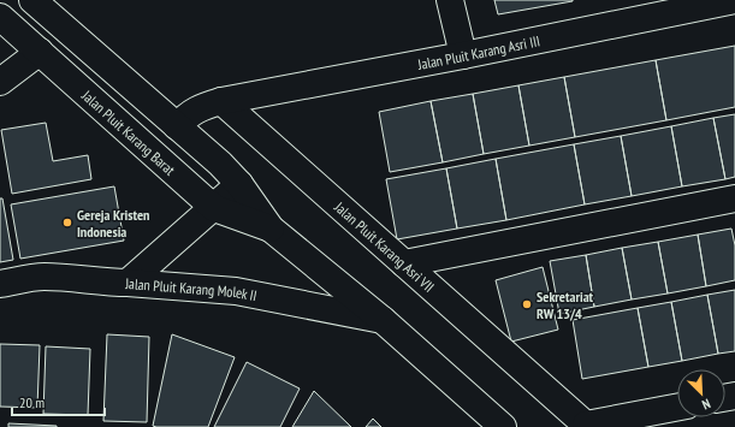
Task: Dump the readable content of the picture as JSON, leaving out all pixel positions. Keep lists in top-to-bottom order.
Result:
{
  "streets": {
    "street": [
      "Jalan Pluit Karang Asri III",
      "Jalan Pluit Karang Barat",
      "Jalan Pluit Karang Asri VII",
      "Jalan Pluit Karang Molek II"
    ]
  },
  "crossings": [
    ["Jalan Pluit Karang Asri III", "Jalan Pluit Karang Asri VII"],
    ["Jalan Pluit Karang Barat", "Jalan Pluit Karang Molek II"]
  ],
  "places": ["Gereja Kristen Indonesia", "Sekretariat RW 13/4"],
  "scale_bar": "20 m",
  "north": "bottom right"
}
